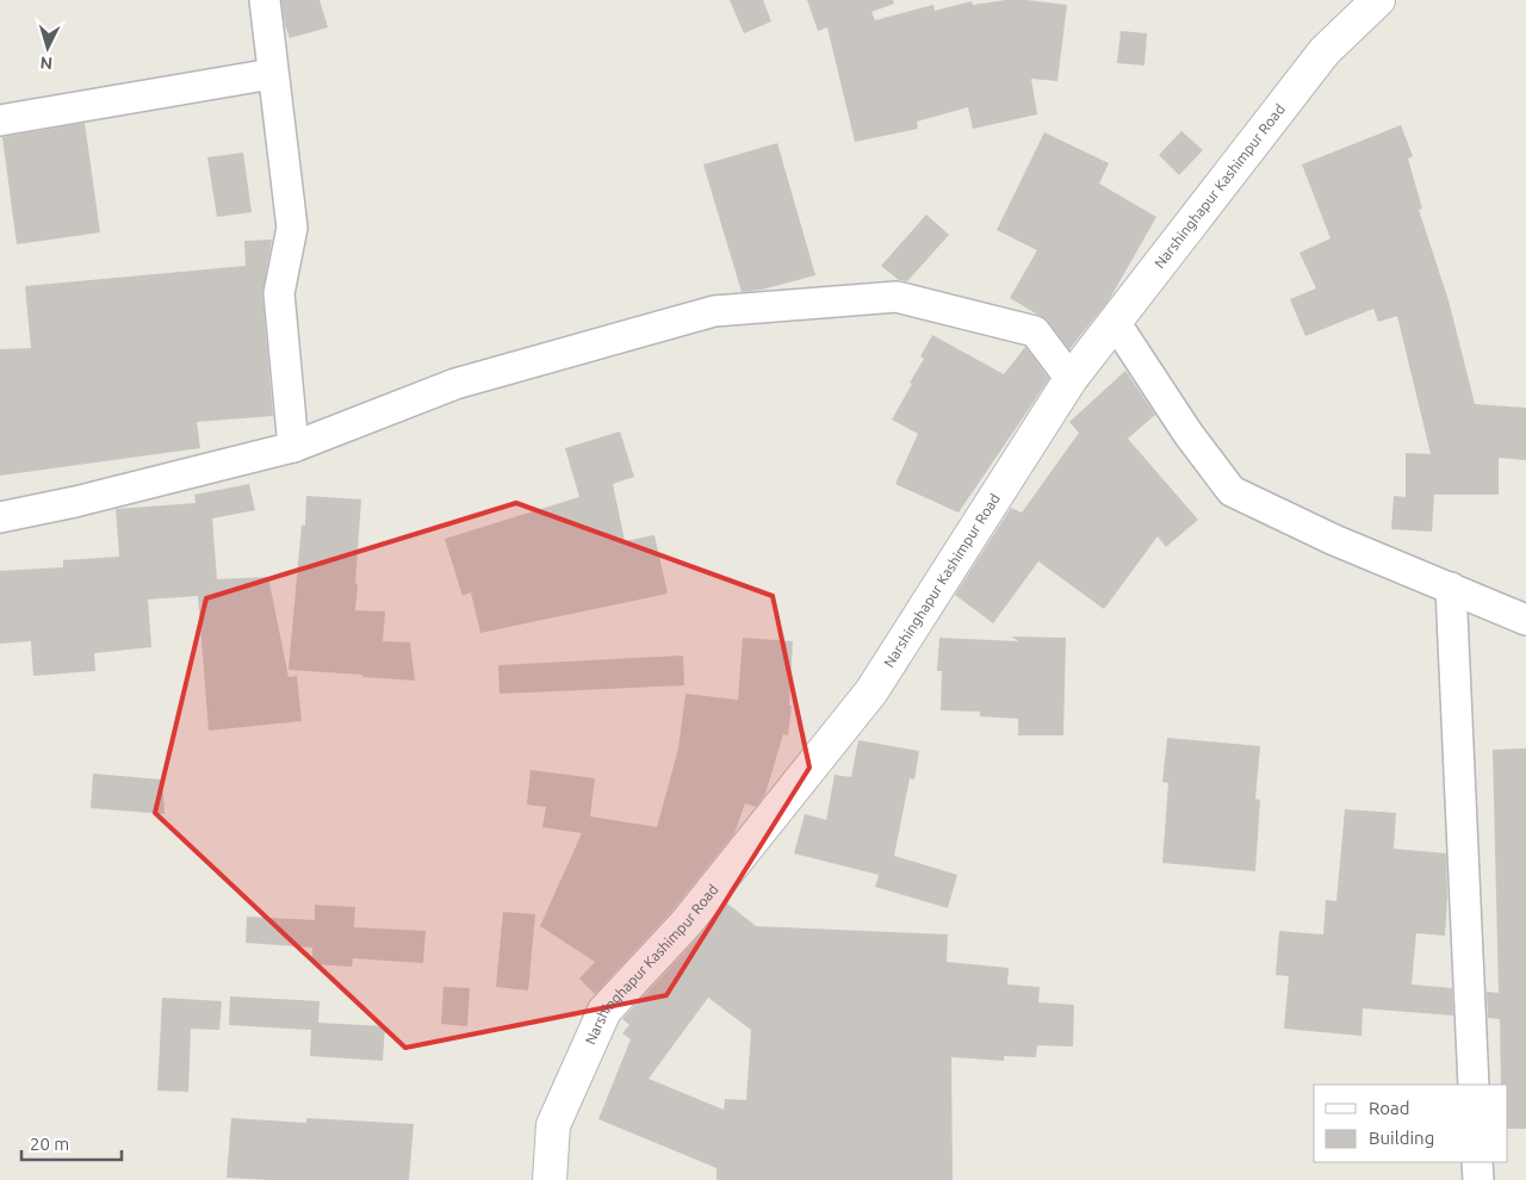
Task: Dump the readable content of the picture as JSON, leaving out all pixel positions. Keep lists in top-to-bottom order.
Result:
{
  "streets": {
    "street": ["Narshinghapur Kashimpur Road"]
  },
  "legend": ["Road", "Building"],
  "scale_bar": "20 m",
  "north": "bottom"
}
